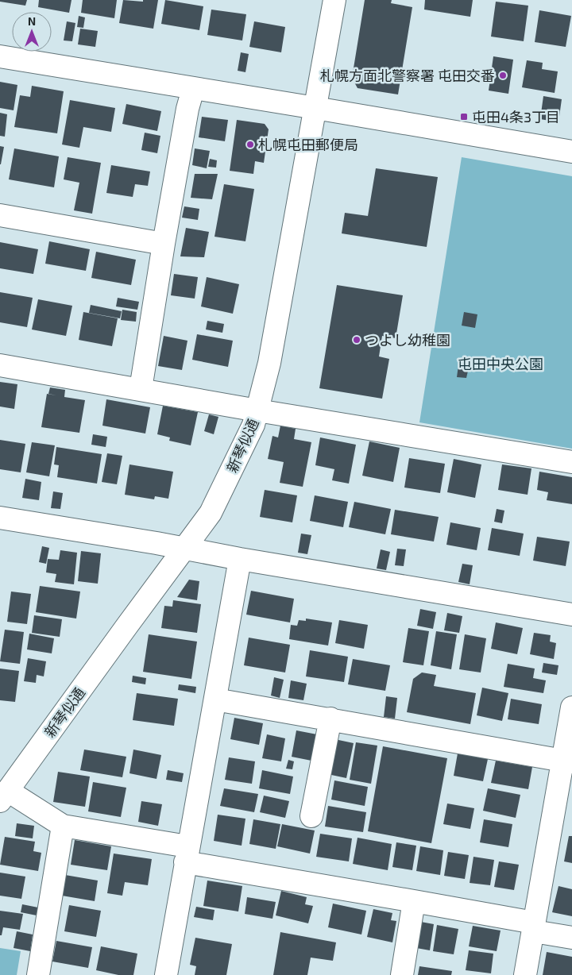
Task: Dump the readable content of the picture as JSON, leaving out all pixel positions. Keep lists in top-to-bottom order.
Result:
{
  "streets": {
    "street": ["新琴似通"]
  },
  "parks": ["屯田中央公園"],
  "places": {
    "other": ["札幌方面北警察署 屯田交番", "札幌屯田郵便局", "つよし幼稚園"],
    "transit": ["屯田4条3丁目"]
  },
  "north": "top"
}
